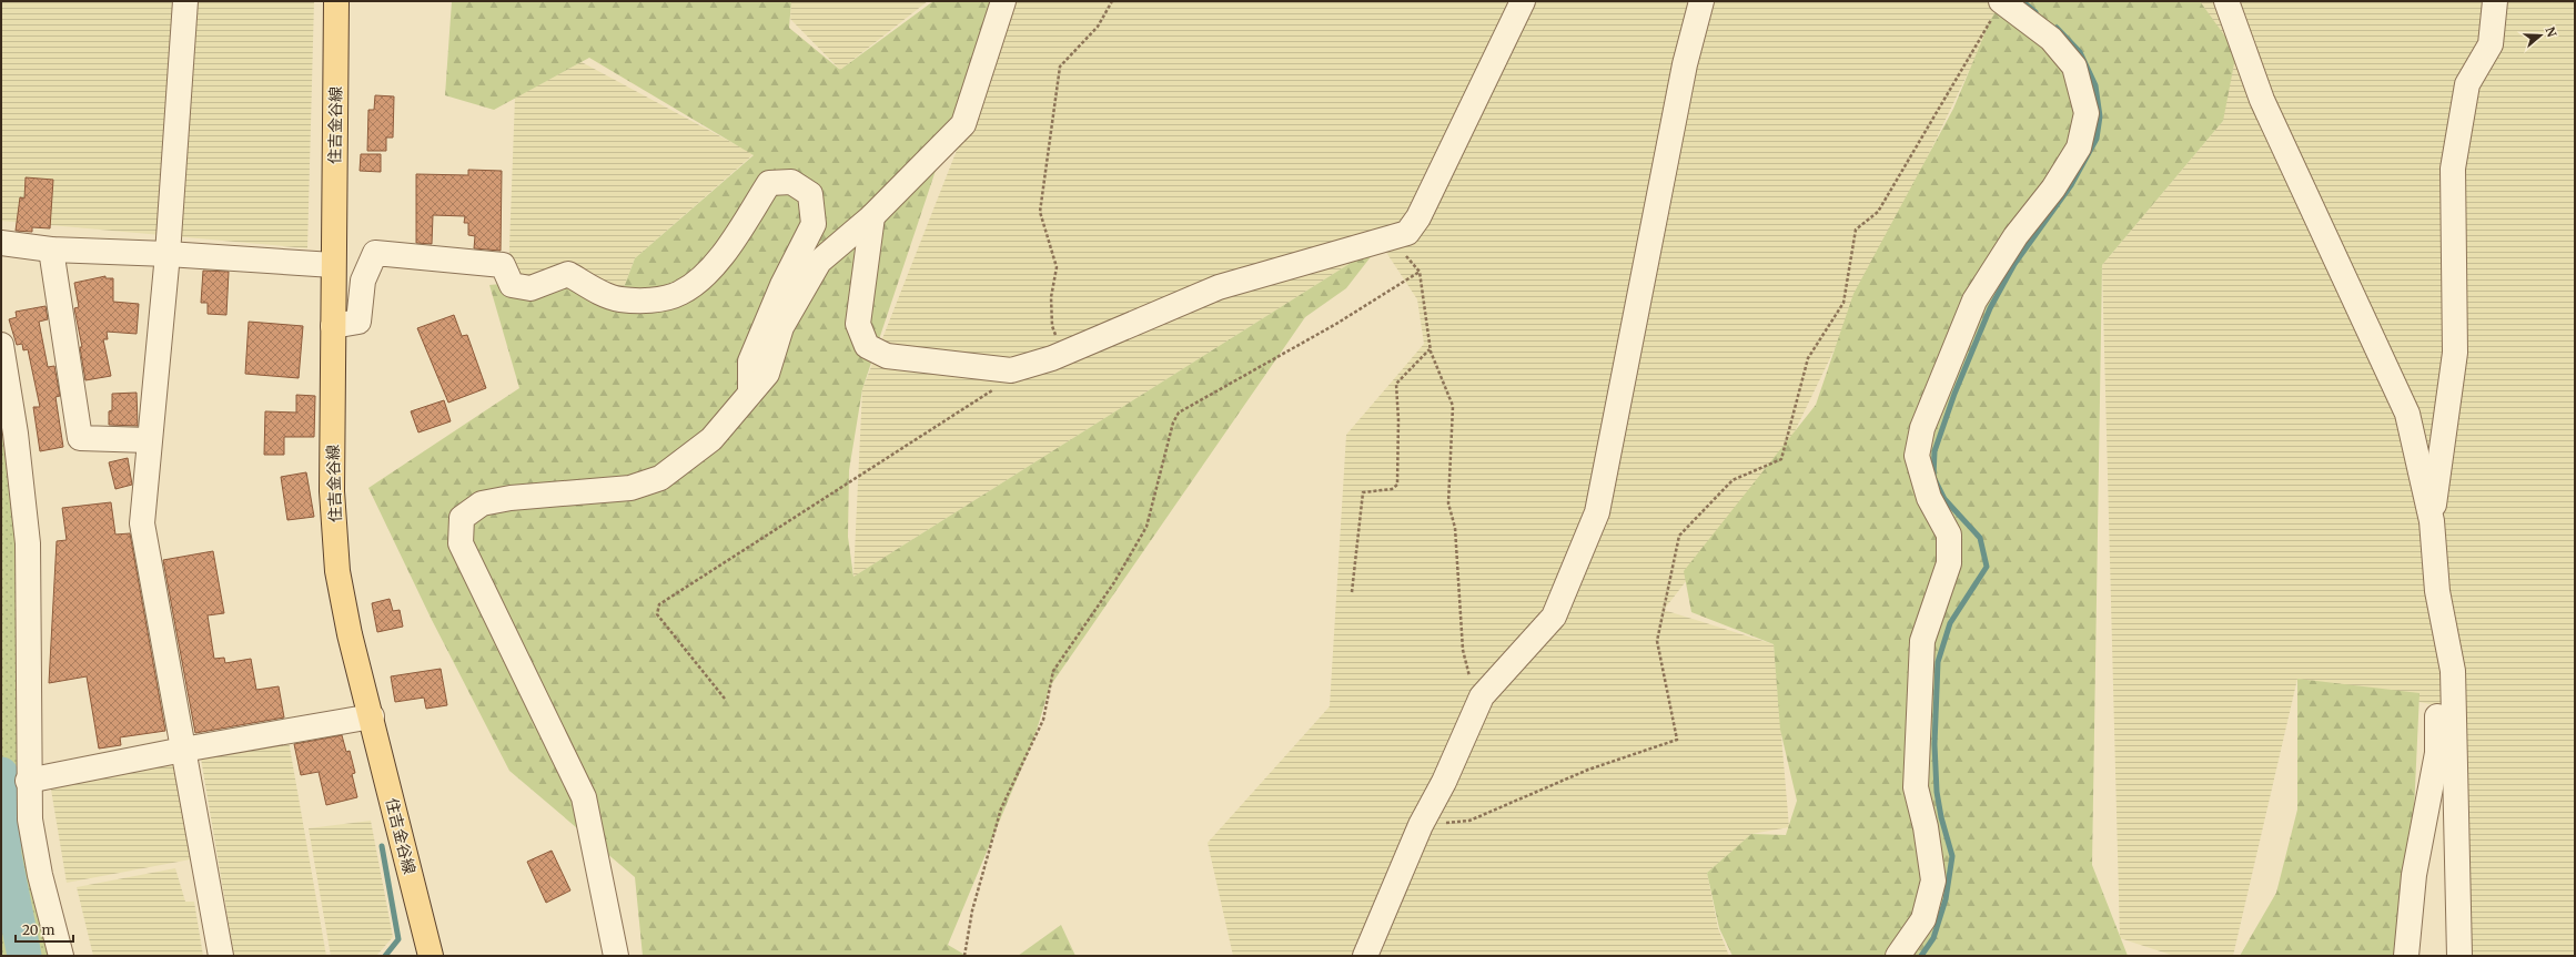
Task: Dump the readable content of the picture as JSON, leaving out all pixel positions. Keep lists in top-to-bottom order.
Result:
{
  "streets": {
    "main road": ["住吉金谷線"]
  },
  "scale_bar": "20 m",
  "north": "right"
}
